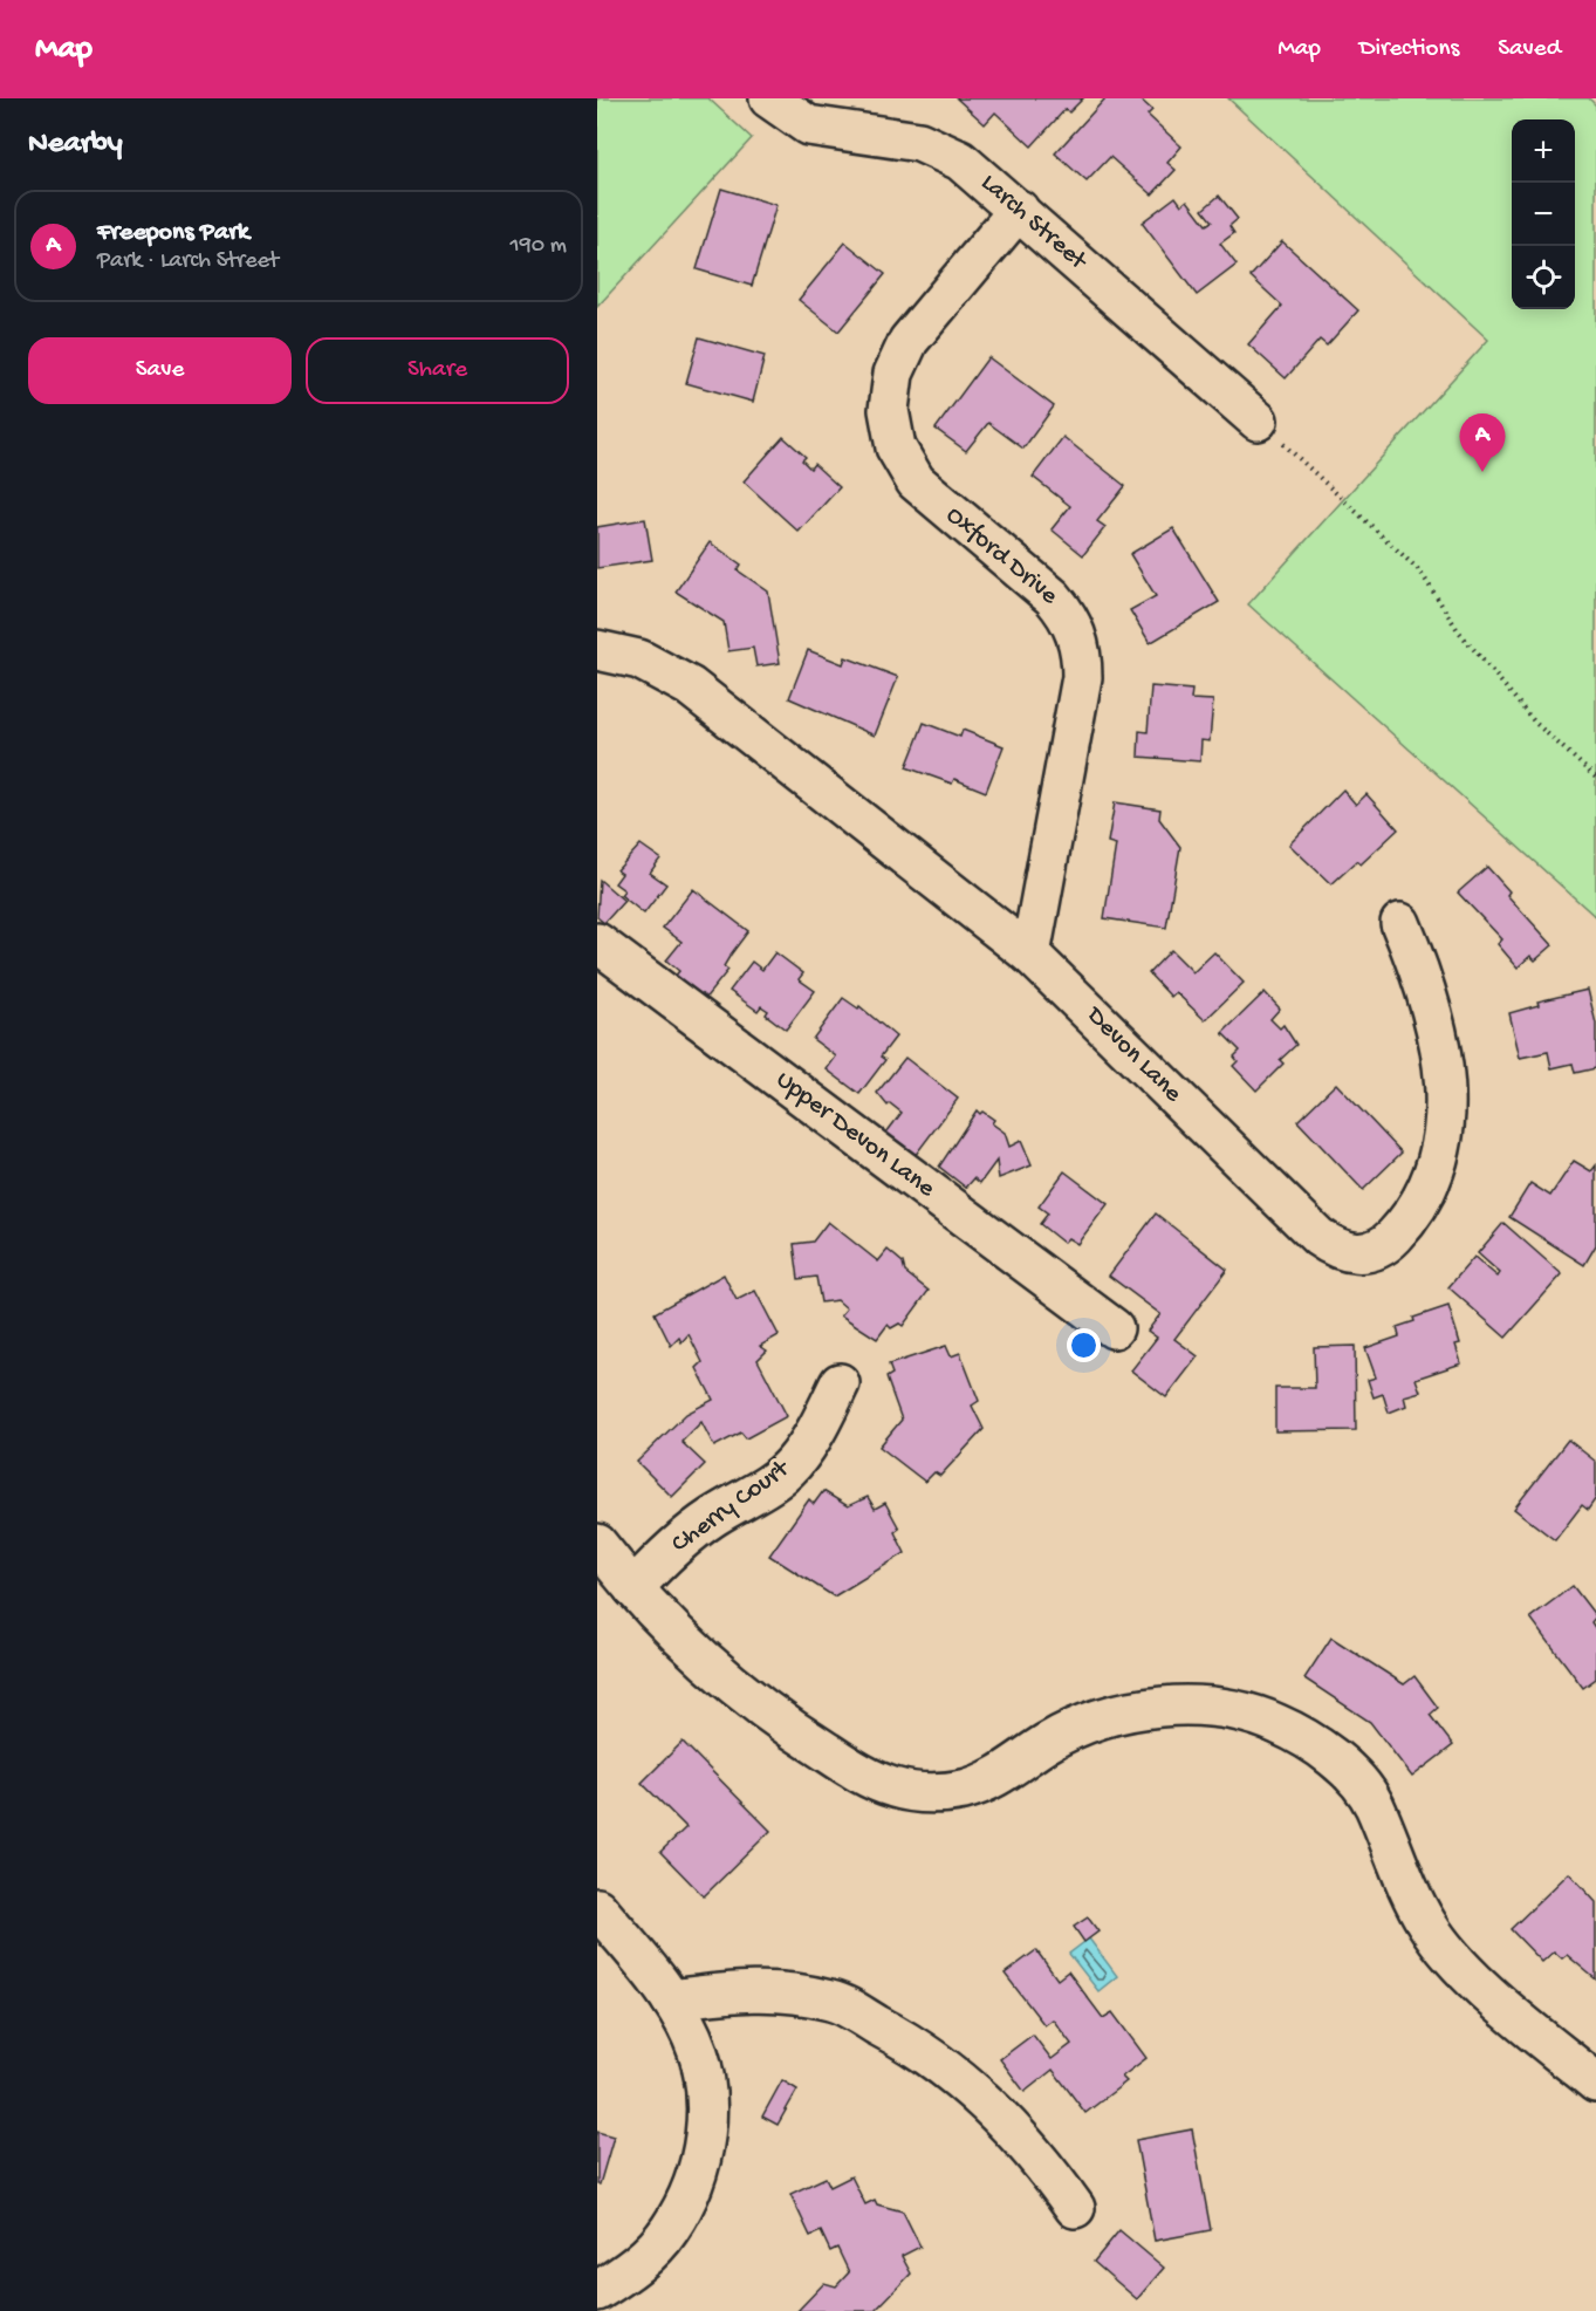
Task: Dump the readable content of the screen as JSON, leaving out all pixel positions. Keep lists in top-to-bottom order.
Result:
{
  "streets": {
    "street": [
      "Larch Street",
      "Oxford Drive",
      "Devon Lane",
      "Upper Devon Lane",
      "Cherry Court"
    ]
  },
  "crossings": [
    ["Larch Street", "Oxford Drive"],
    ["Oxford Drive", "Devon Lane"]
  ],
  "page": {
    "header": "Map",
    "nav": ["Map", "Directions", "Saved"],
    "heading": "Nearby",
    "map_buttons": ["+", "−"],
    "list": [
      {
        "mark": "A",
        "name": "Freepons Park",
        "note": "Park · Larch Street",
        "value": "190 m"
      }
    ],
    "buttons": ["Save", "Share"],
    "pins": "A"
  }
}
